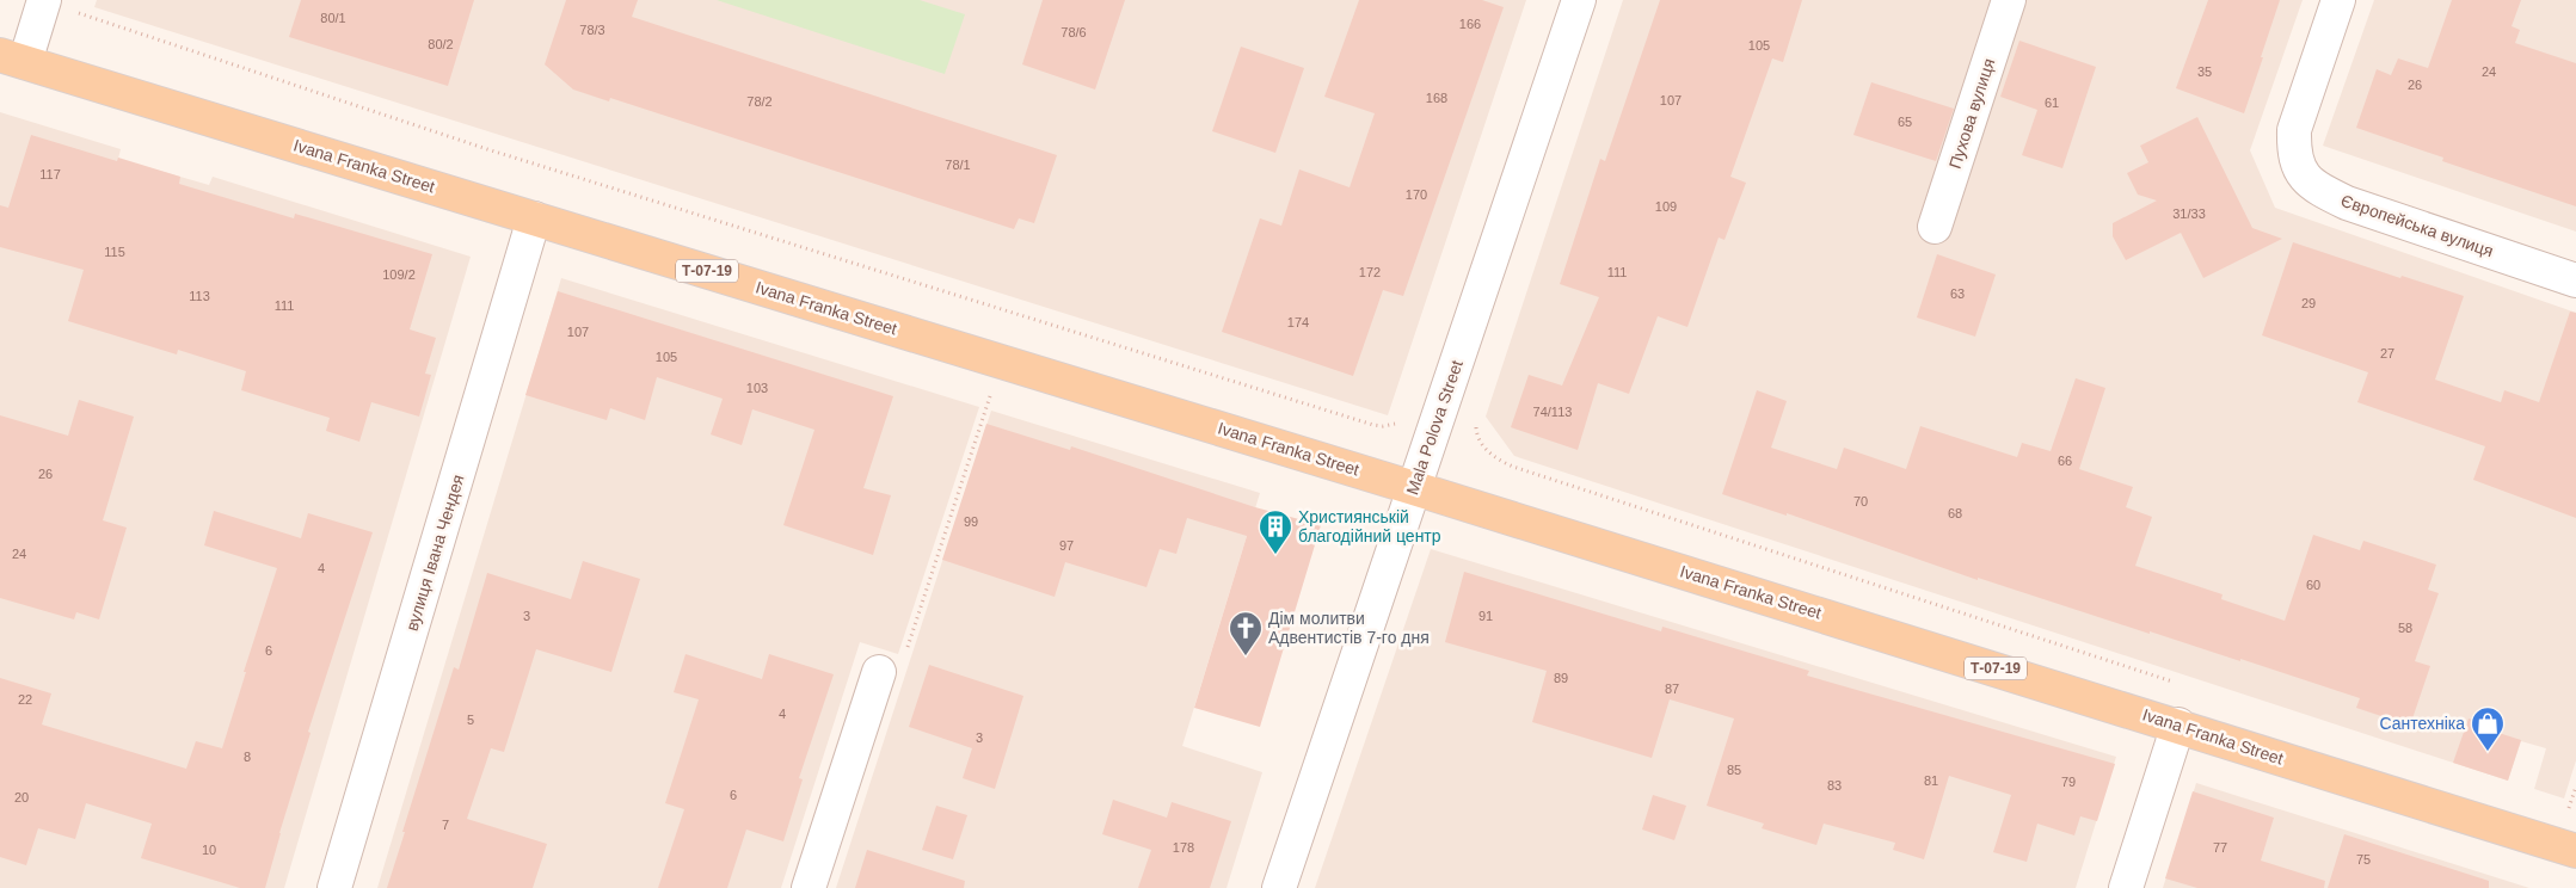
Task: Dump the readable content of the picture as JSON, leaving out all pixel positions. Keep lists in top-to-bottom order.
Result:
{
  "streets": {
    "main road": ["Ivana Franka Street", "Т-07-19"],
    "street": [
      "Пухова вулиця",
      "Європейська вулиця",
      "Mala Polova Street",
      "вулиця Івана Чендея"
    ]
  },
  "crossings": [
    ["Ivana Franka Street", "Mala Polova Street"],
    ["Ivana Franka Street", "вулиця Івана Чендея"]
  ],
  "places": {
    "building": ["Християнській благодійний центр"],
    "church": ["Дім молитви Адвентистів 7-го дня"],
    "shop": ["Сантехніка"]
  },
  "house_numbers": [
    "80/1",
    "166",
    "78/3",
    "78/6",
    "80/2",
    "105",
    "35",
    "24",
    "26",
    "168",
    "107",
    "78/2",
    "61",
    "65",
    "78/1",
    "117",
    "170",
    "109",
    "31/33",
    "115",
    "172",
    "111",
    "109/2",
    "63",
    "113",
    "29",
    "111",
    "174",
    "107",
    "27",
    "105",
    "103",
    "74/113",
    "66",
    "26",
    "70",
    "68",
    "99",
    "97",
    "24",
    "4",
    "60",
    "3",
    "91",
    "58",
    "6",
    "89",
    "87",
    "22",
    "4",
    "5",
    "3",
    "8",
    "85",
    "81",
    "79",
    "83",
    "6",
    "20",
    "7",
    "178",
    "77",
    "10",
    "75"
  ]
}
